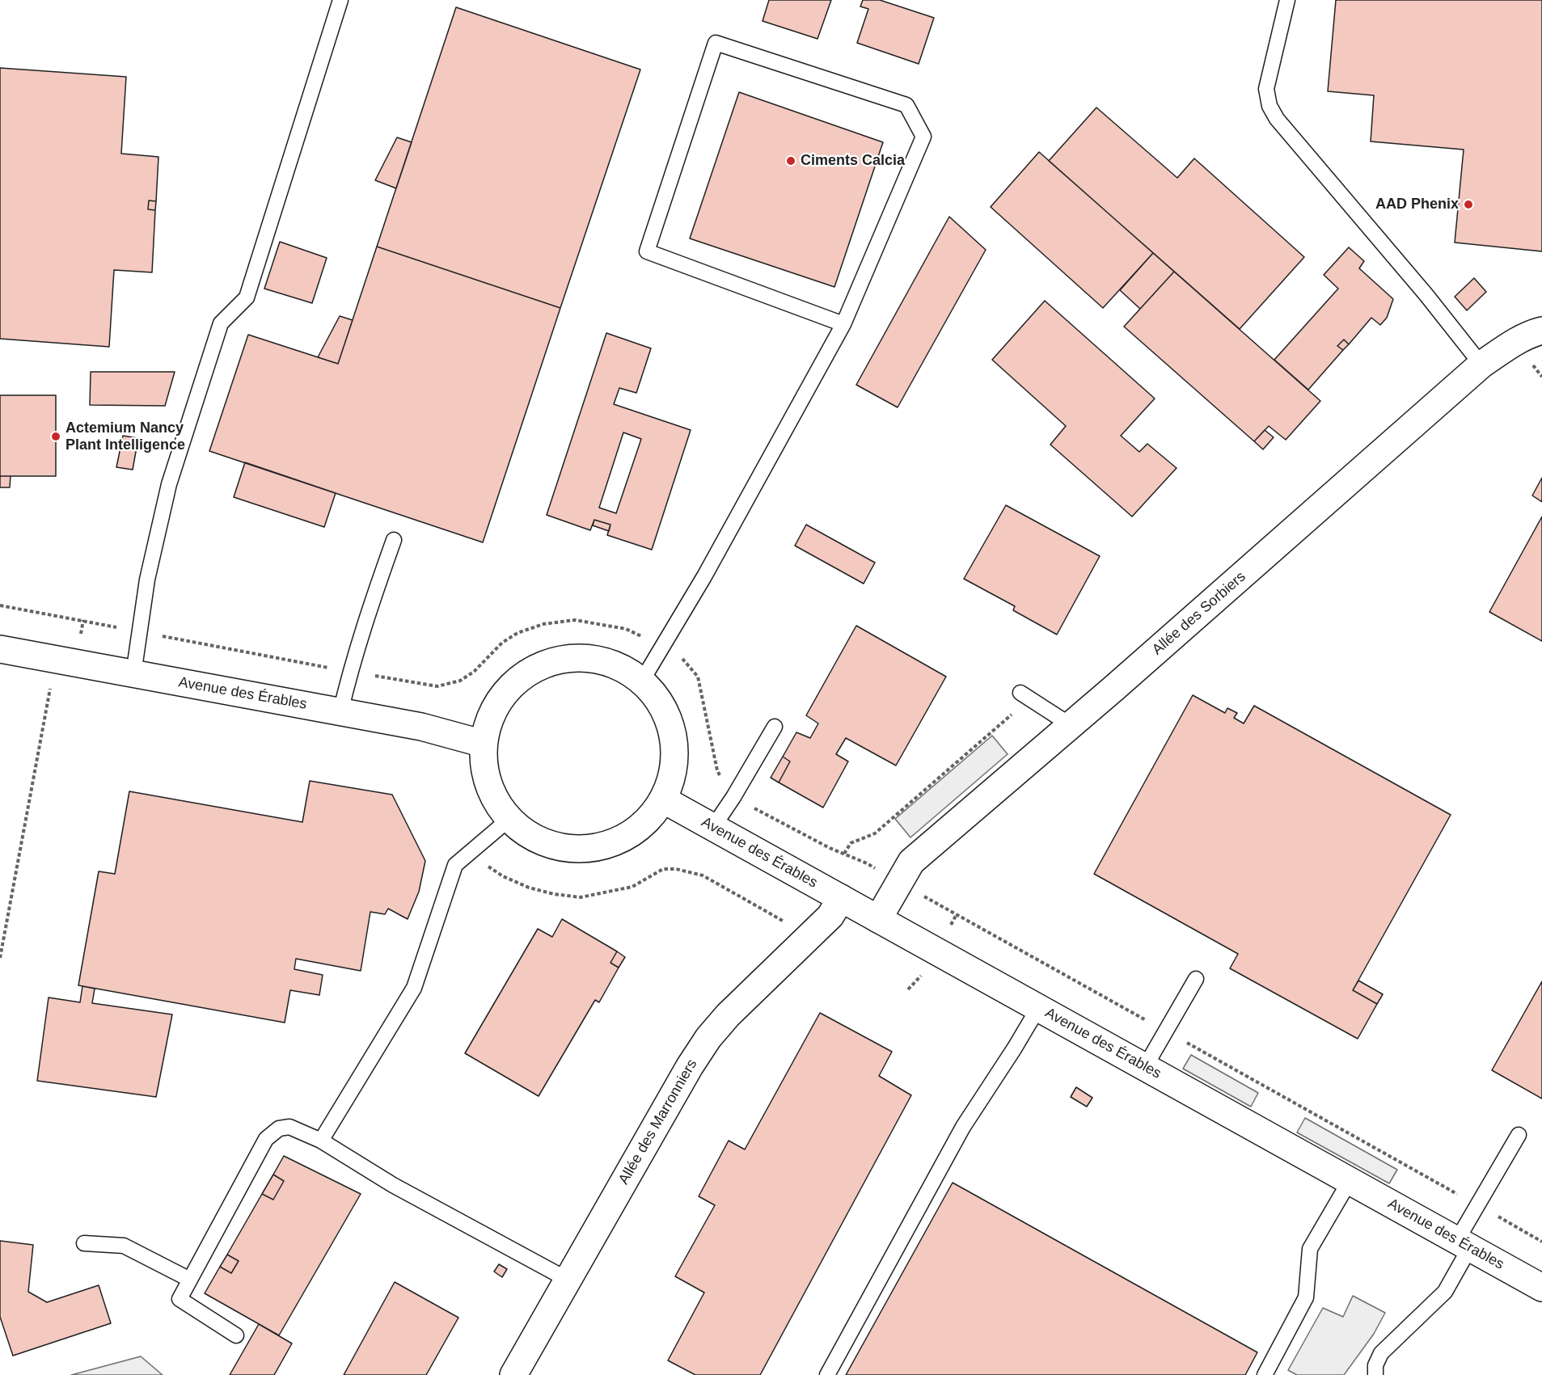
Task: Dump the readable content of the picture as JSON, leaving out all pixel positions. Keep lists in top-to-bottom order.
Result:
{
  "streets": {
    "street": ["Allée des Sorbiers", "Avenue des Érables", "Allée des Marronniers"]
  },
  "crossings": [
    ["Allée des Sorbiers", "Avenue des Érables"],
    ["Avenue des Érables", "Allée des Marronniers"]
  ],
  "places": ["Ciments Calcia", "AAD Phenix", "Actemium Nancy Plant Intelligence"]
}
